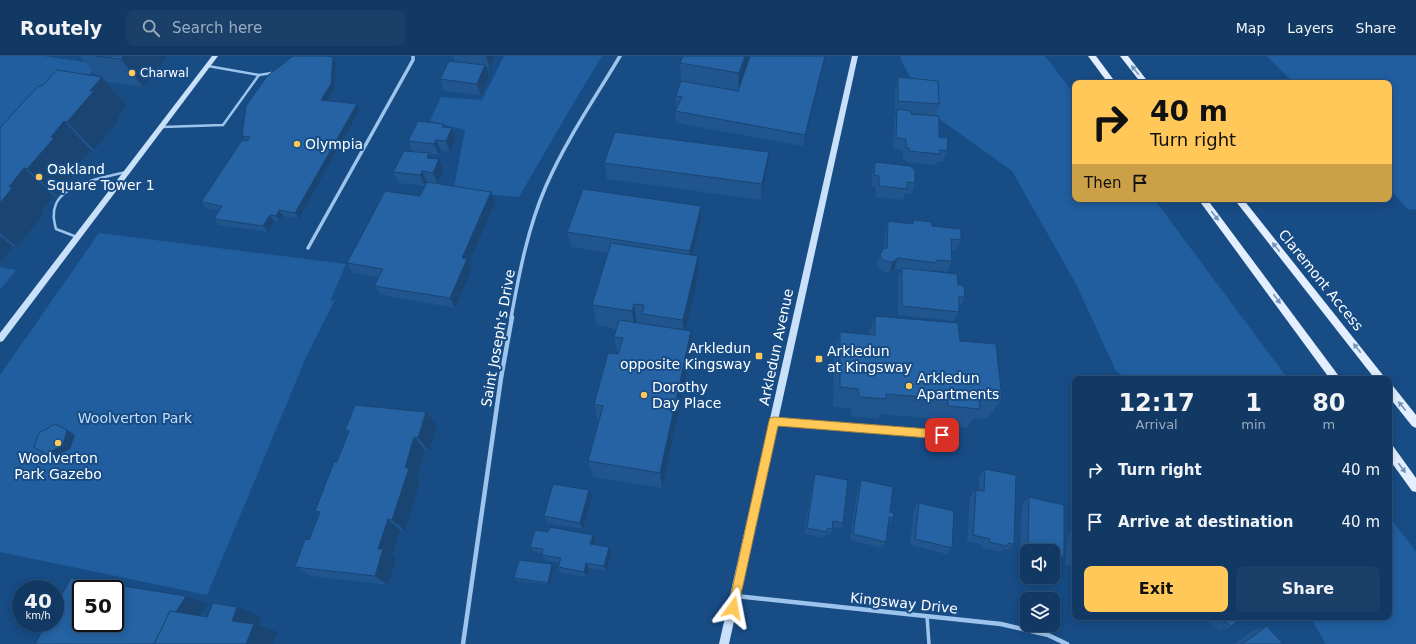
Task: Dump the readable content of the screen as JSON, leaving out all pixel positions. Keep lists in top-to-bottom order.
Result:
{
  "streets": {
    "main road": ["Claremont Access", "Arkledun Avenue"],
    "street": ["Saint Joseph's Drive", "Kingsway Drive"]
  },
  "crossings": [
    ["Arkledun Avenue", "Kingsway Drive"]
  ],
  "parks": ["Woolverton Park"],
  "places": {
    "other": [
      "Charwal",
      "Olympia",
      "Oakland Square Tower 1",
      "Arkledun Apartments",
      "Dorothy Day Place",
      "Woolverton Park Gazebo"
    ],
    "transit": ["Arkledun opposite Kingsway", "Arkledun at Kingsway"]
  },
  "page": {
    "header": "Routely",
    "search": "Search here",
    "nav": ["Map", "Layers", "Share"],
    "turn": ["40 m", "Turn right"],
    "then": "Then",
    "eta": [
      "12:17",
      "Arrival",
      "1",
      "min",
      "80",
      "m"
    ],
    "list": [
      {
        "name": "Turn right",
        "value": "40 m"
      },
      {
        "name": "Arrive at destination",
        "value": "40 m"
      }
    ],
    "buttons": ["Exit", "Share"],
    "speed": "40 km/h",
    "limit": "50"
  }
}
